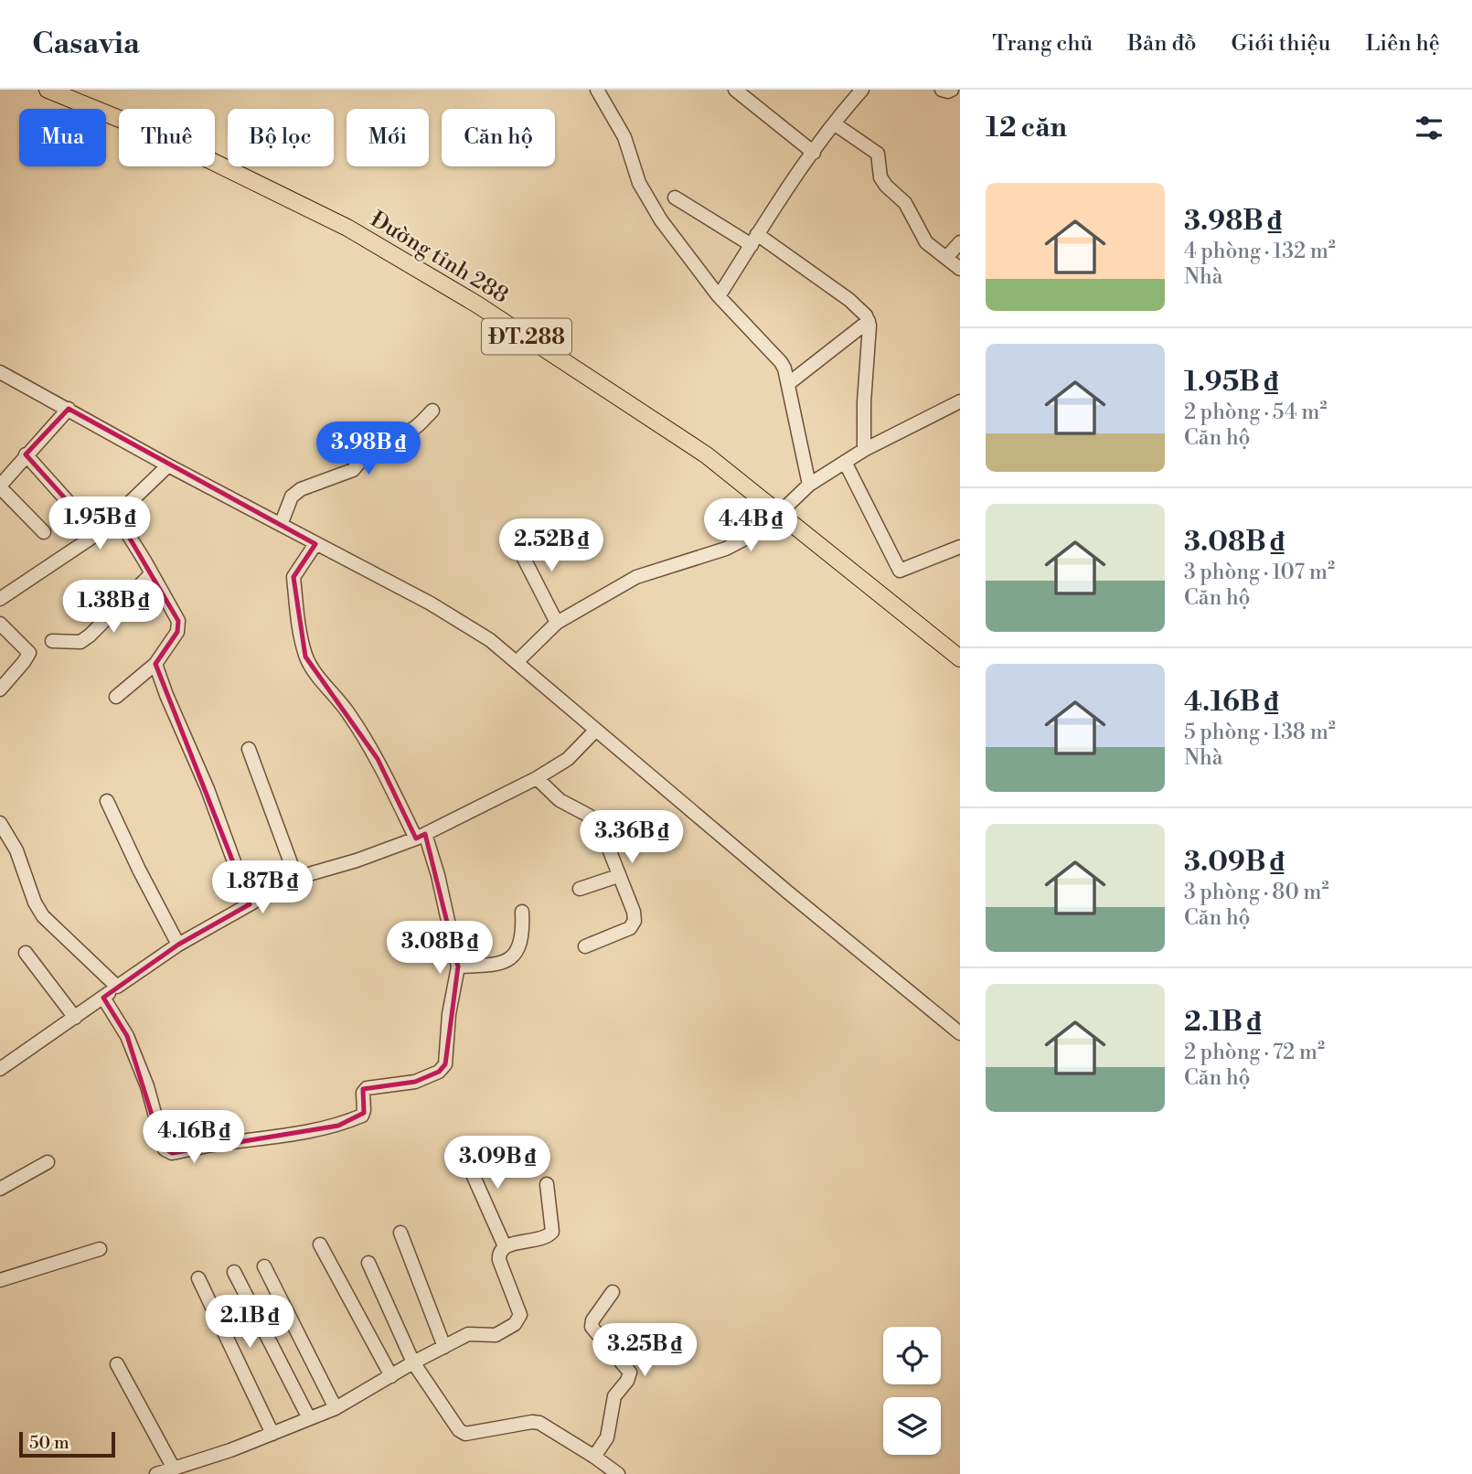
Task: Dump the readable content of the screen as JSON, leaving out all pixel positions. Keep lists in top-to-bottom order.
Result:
{
  "streets": {
    "main road": ["Đường tỉnh 288", "ĐT.288"]
  },
  "scale_bar": "50 m",
  "page": {
    "header": "Casavia",
    "nav": [
      "Trang chủ",
      "Bản đồ",
      "Giới thiệu",
      "Liên hệ"
    ],
    "heading": "12 căn",
    "chip": [
      "Mua",
      "Thuê",
      "Bộ lọc",
      "Mới",
      "Căn hộ"
    ],
    "list": [
      {
        "name": "3.98B ₫",
        "note": "4 phòng · 132 m² · Nhà"
      },
      {
        "name": "1.95B ₫",
        "note": "2 phòng · 54 m² · Căn hộ"
      },
      {
        "name": "3.08B ₫",
        "note": "3 phòng · 107 m² · Căn hộ"
      },
      {
        "name": "4.16B ₫",
        "note": "5 phòng · 138 m² · Nhà"
      },
      {
        "name": "3.09B ₫",
        "note": "3 phòng · 80 m² · Căn hộ"
      },
      {
        "name": "2.1B ₫",
        "note": "2 phòng · 72 m² · Căn hộ"
      }
    ],
    "price": [
      "3.98B ₫",
      "1.95B ₫",
      "4.4B ₫",
      "2.52B ₫",
      "1.38B ₫",
      "3.36B ₫",
      "1.87B ₫",
      "3.08B ₫",
      "4.16B ₫",
      "3.09B ₫",
      "2.1B ₫",
      "3.25B ₫"
    ],
    "scale": "50 m"
  }
}
